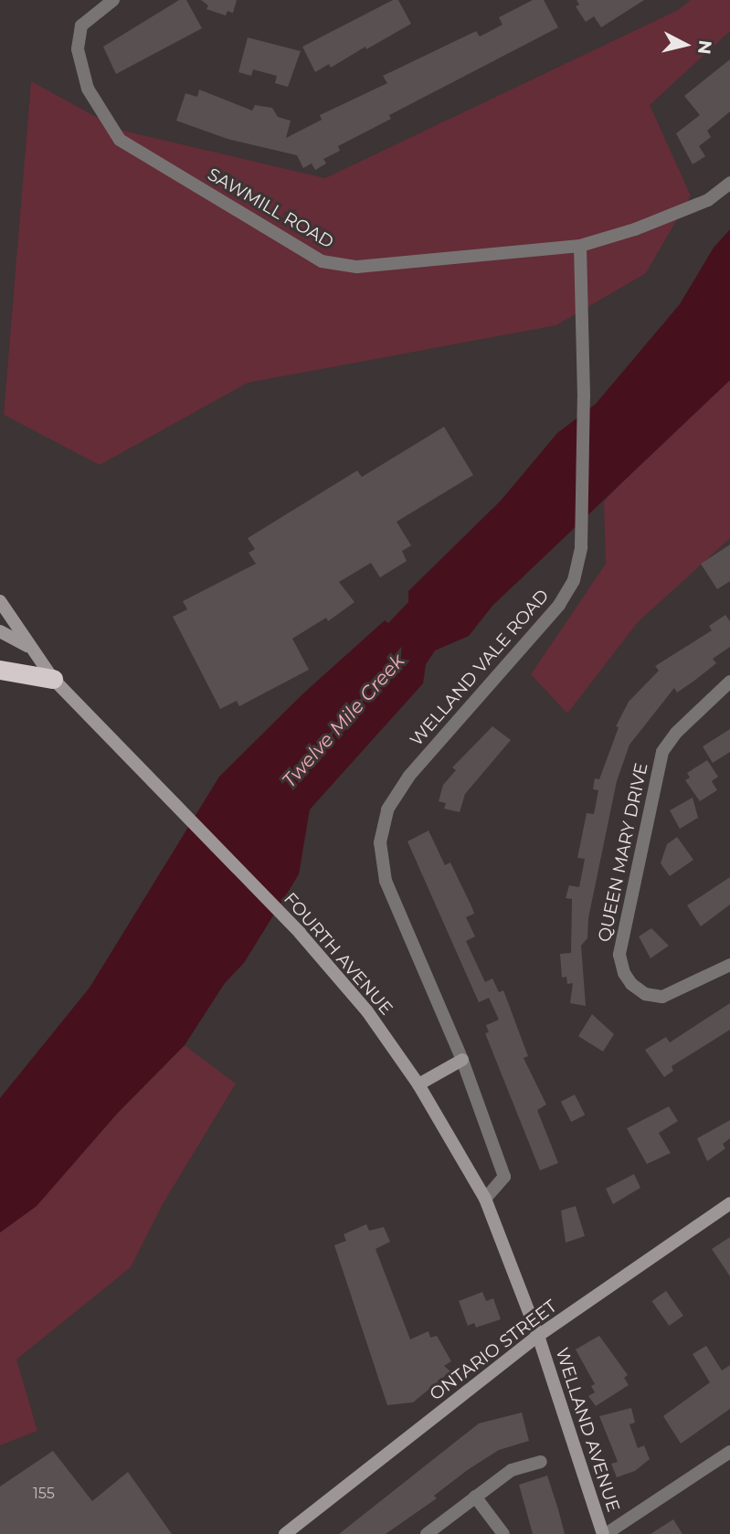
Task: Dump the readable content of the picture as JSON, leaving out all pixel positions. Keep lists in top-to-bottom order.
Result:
{
  "streets": {
    "main road": ["FOURTH AVENUE", "ONTARIO STREET", "WELLAND AVENUE"],
    "street": ["SAWMILL ROAD", "WELLAND VALE ROAD", "QUEEN MARY DRIVE"]
  },
  "crossings": [
    ["SAWMILL ROAD", "WELLAND VALE ROAD"],
    ["WELLAND VALE ROAD", "FOURTH AVENUE"],
    ["FOURTH AVENUE", "ONTARIO STREET"],
    ["FOURTH AVENUE", "WELLAND AVENUE"],
    ["ONTARIO STREET", "WELLAND AVENUE"]
  ],
  "water": ["Twelve Mile Creek"],
  "house_numbers": ["155"],
  "north": "right"
}
